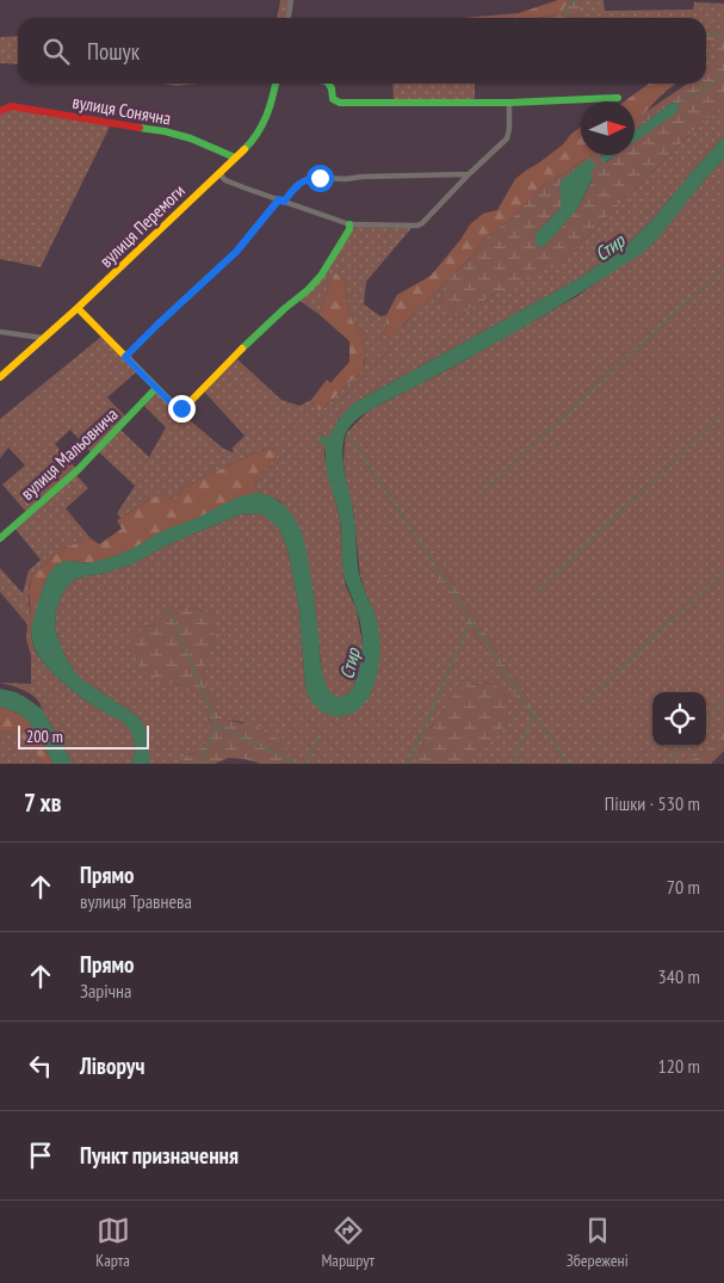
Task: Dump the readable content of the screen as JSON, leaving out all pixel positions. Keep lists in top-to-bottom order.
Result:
{
  "streets": {
    "street": ["вулиця Сонячна", "вулиця Перемоги", "вулиця Мальовнича"]
  },
  "crossings": [
    ["вулиця Сонячна", "вулиця Перемоги"]
  ],
  "water": ["Стир"],
  "scale_bar": "200 m",
  "north": "right",
  "page": {
    "search": "Пошук",
    "scale": "200 m",
    "heading": ["7 хв", "Пішки · 530 m"],
    "list": [
      ["Прямо", "вулиця Травнева", "70 m"],
      ["Прямо", "Зарічна", "340 m"],
      ["Ліворуч", "120 m"],
      "Пункт призначення"
    ],
    "nav": ["Карта", "Маршрут", "Збережені"]
  }
}
